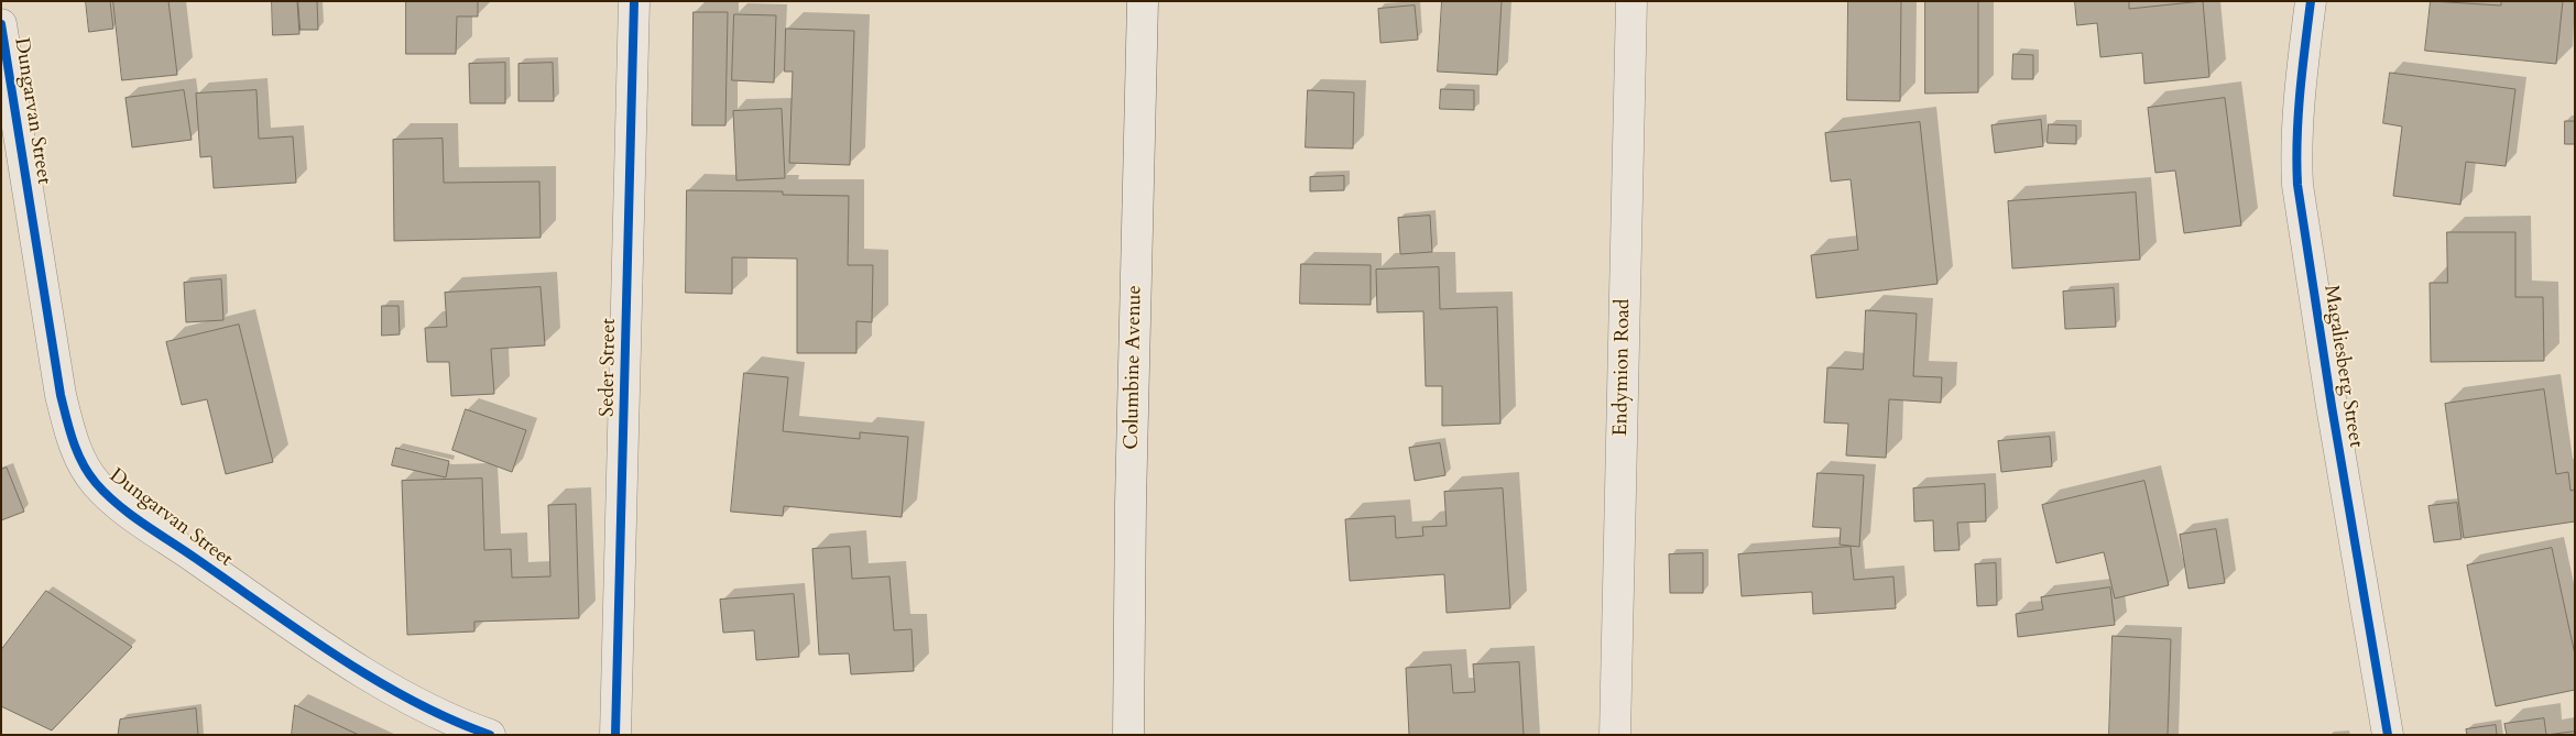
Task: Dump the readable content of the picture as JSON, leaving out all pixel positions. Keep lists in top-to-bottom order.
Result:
{
  "streets": {
    "street": [
      "Dungarvan Street",
      "Magaliesberg Street",
      "Seder Street",
      "Columbine Avenue",
      "Endymion Road"
    ]
  }
}
